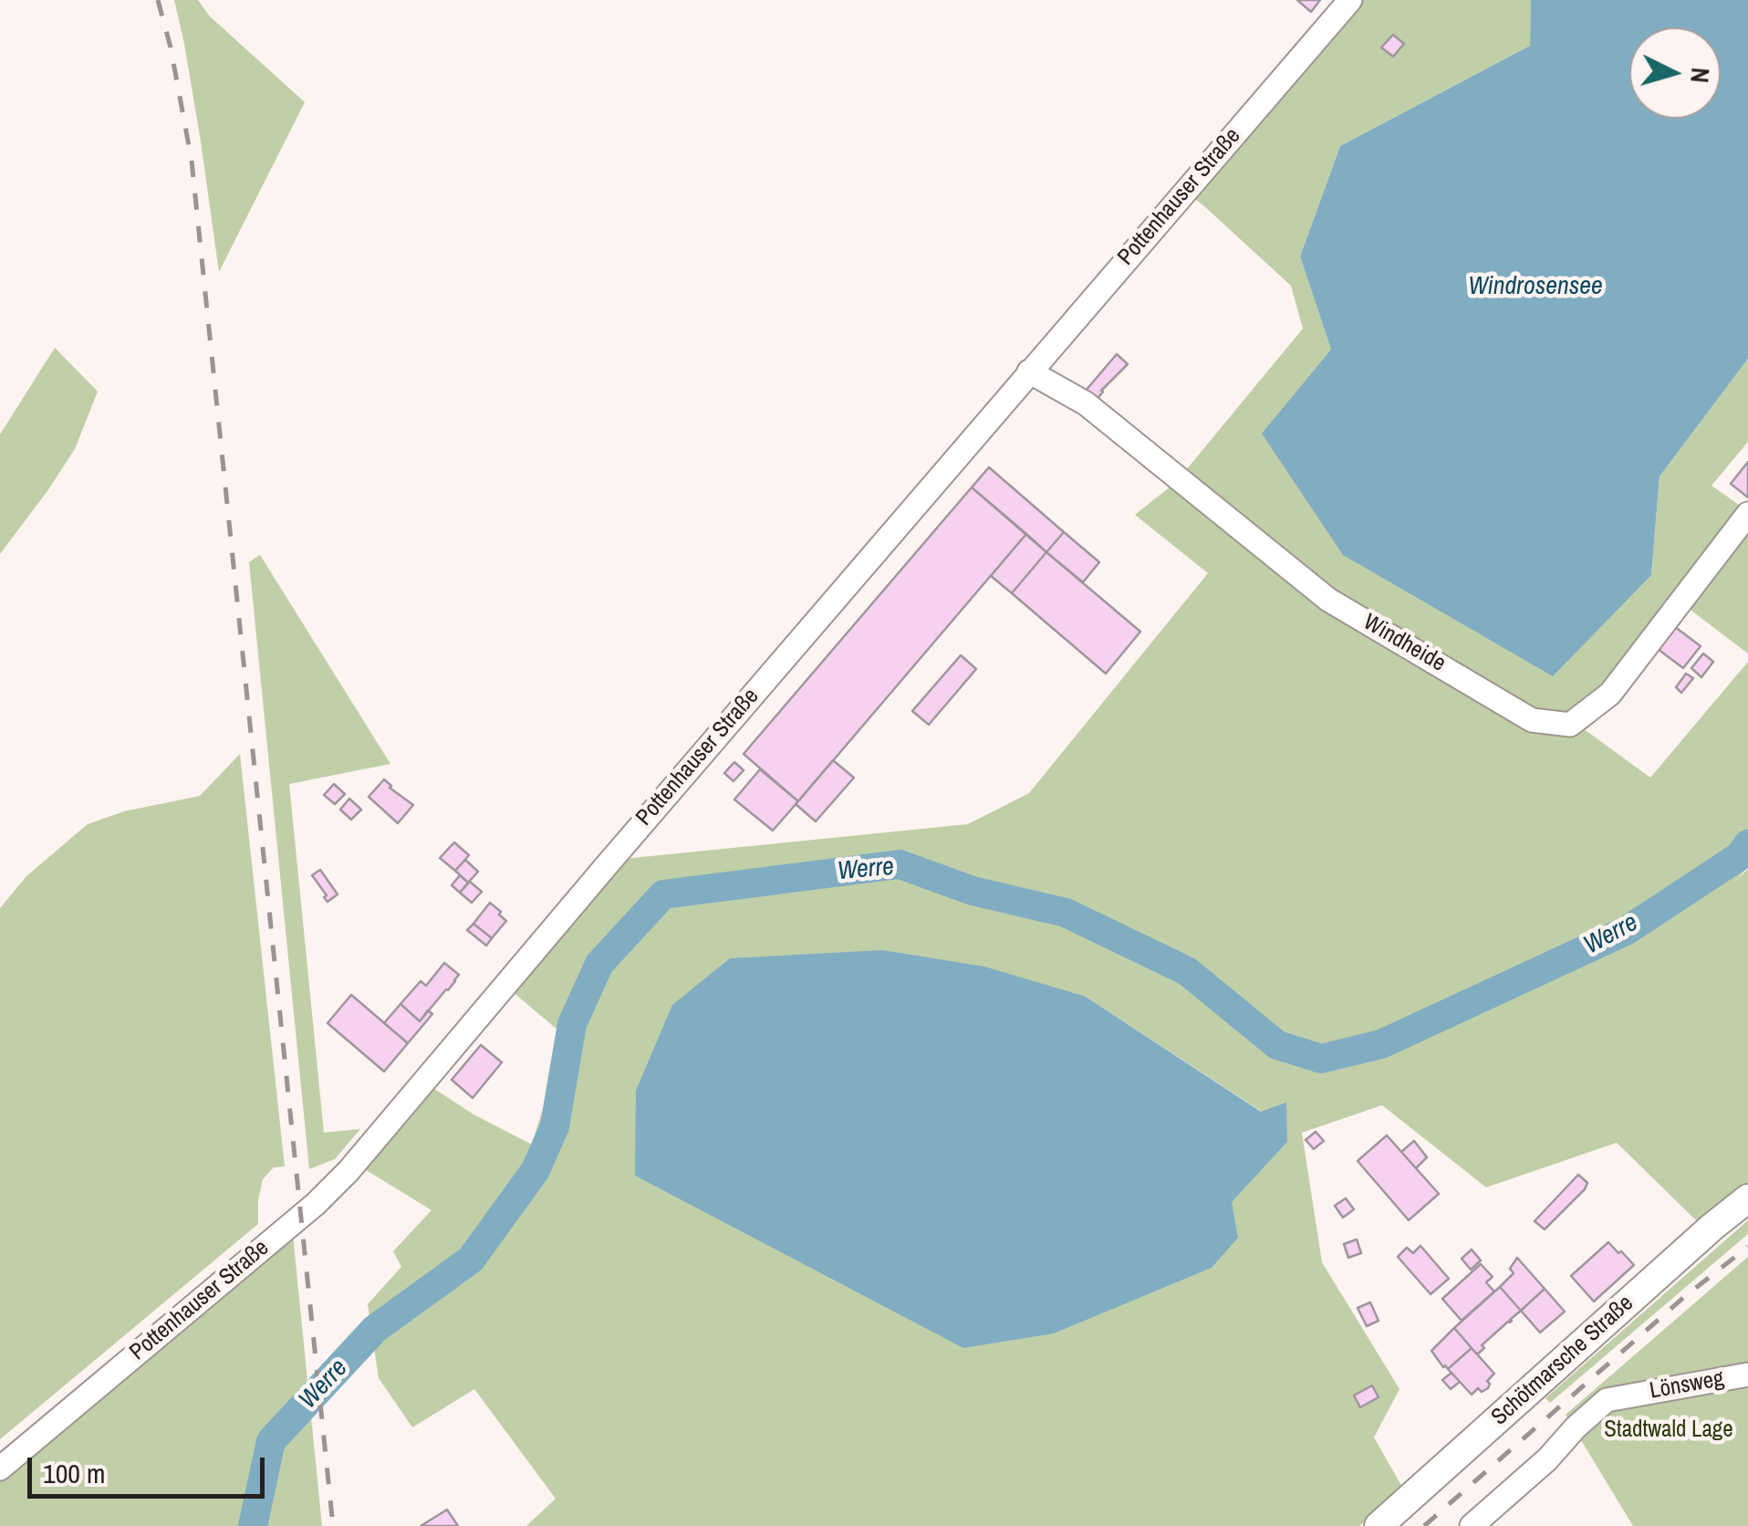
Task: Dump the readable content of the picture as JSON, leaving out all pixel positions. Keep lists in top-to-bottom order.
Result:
{
  "streets": {
    "main road": ["Schötmarsche Straße"],
    "street": ["Pottenhauser Straße", "Windheide", "Lönsweg"]
  },
  "crossings": [
    ["Pottenhauser Straße", "Windheide"]
  ],
  "water": ["Windrosensee", "Werre"],
  "parks": ["Stadtwald Lage"],
  "scale_bar": "100 m",
  "north": "right"
}
